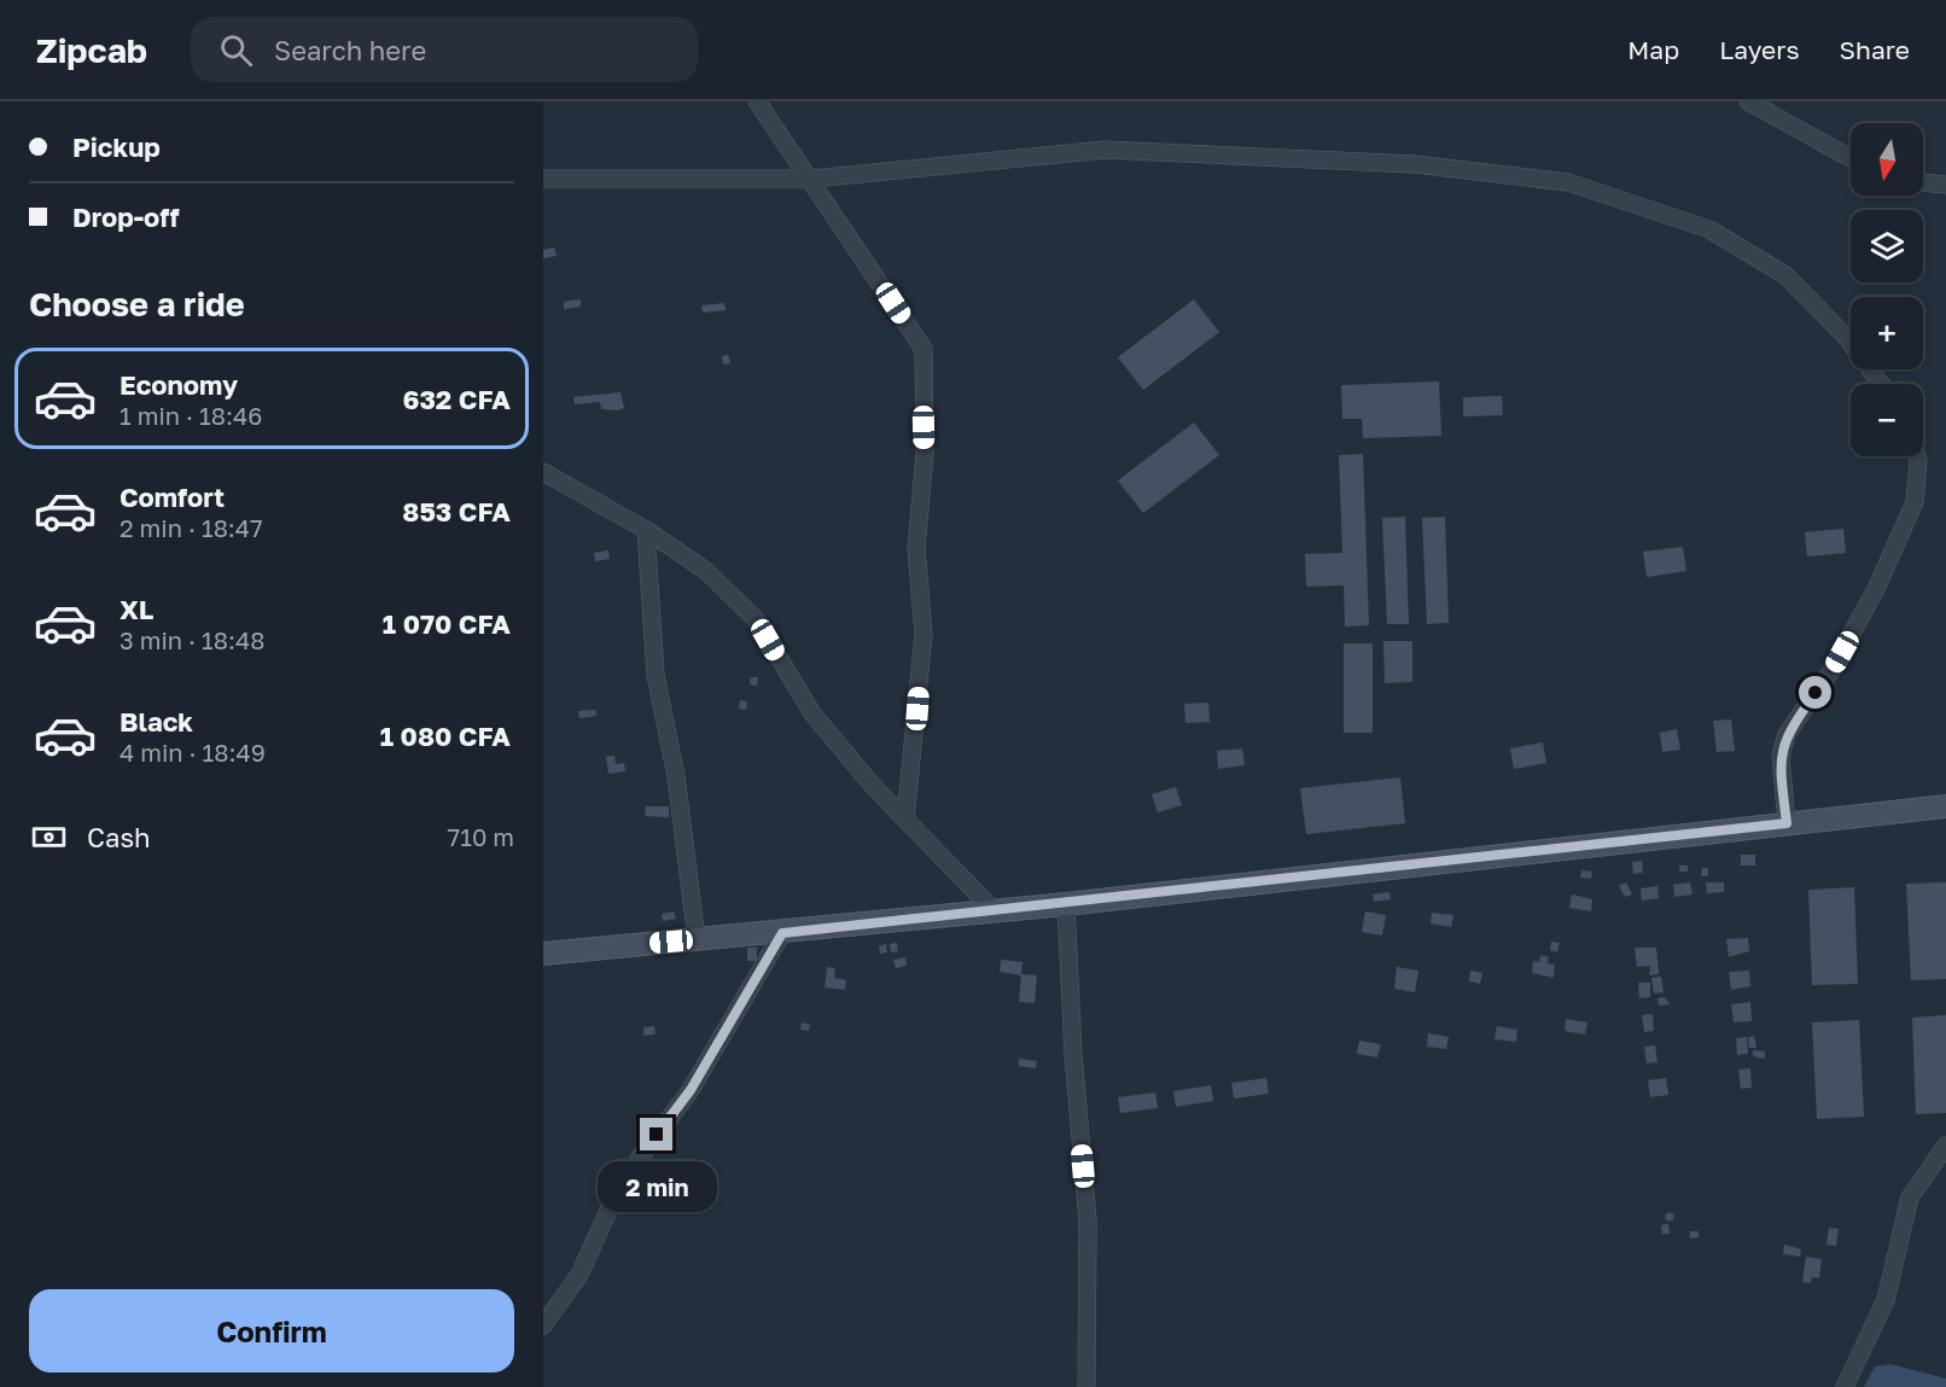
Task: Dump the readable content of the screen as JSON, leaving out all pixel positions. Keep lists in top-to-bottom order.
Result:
{
  "north": "bottom",
  "page": {
    "header": "Zipcab",
    "search": "Search here",
    "nav": ["Map", "Layers", "Share"],
    "banner": ["Pickup", "Drop-off"],
    "map_buttons": ["+", "−"],
    "heading": "Choose a ride",
    "list": [
      {
        "name": "Economy",
        "note": "1 min · 18:46",
        "value": "632 CFA"
      },
      {
        "name": "Comfort",
        "note": "2 min · 18:47",
        "value": "853 CFA"
      },
      {
        "name": "XL",
        "note": "3 min · 18:48",
        "value": "1 070 CFA"
      },
      {
        "name": "Black",
        "note": "4 min · 18:49",
        "value": "1 080 CFA"
      }
    ],
    "pay": ["Cash", "710 m"],
    "bubble": "2 min",
    "buttons": "Confirm"
  }
}
